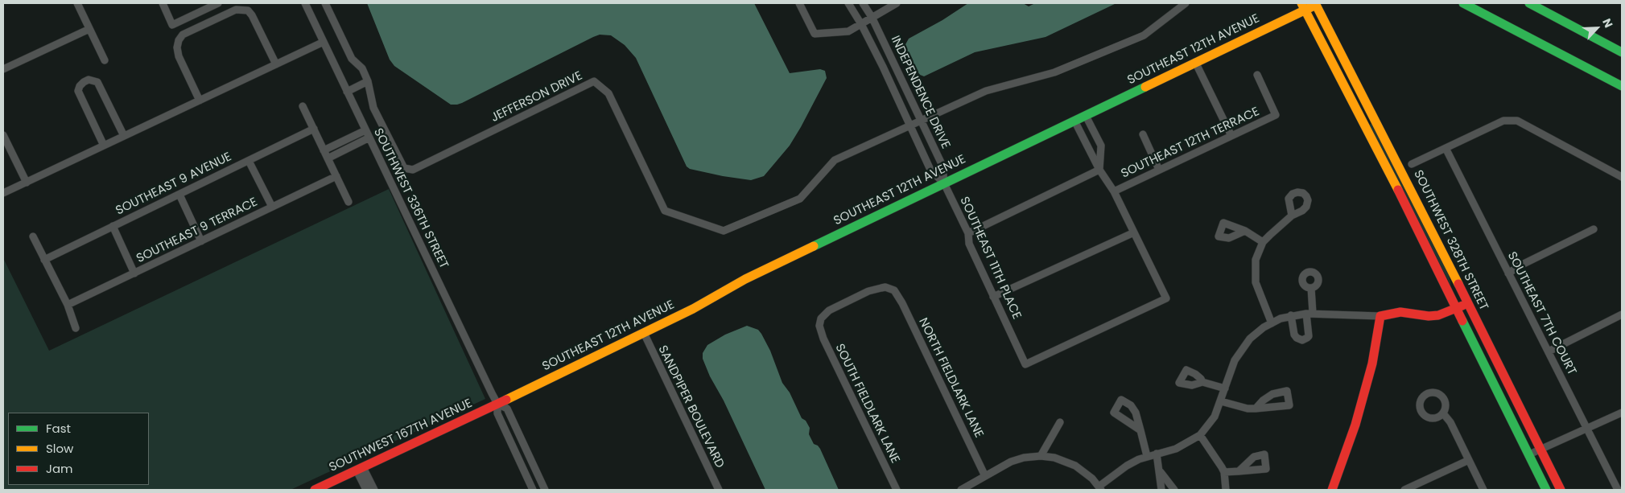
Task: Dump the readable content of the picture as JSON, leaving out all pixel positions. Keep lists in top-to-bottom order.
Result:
{
  "streets": {
    "main road": ["SOUTHEAST 12TH AVENUE", "SOUTHWEST 328TH STREET", "SOUTHWEST 167TH AVENUE"],
    "street": [
      "INDEPENDENCE DRIVE",
      "JEFFERSON DRIVE",
      "SOUTHEAST 12TH TERRACE",
      "SOUTHEAST 9 AVENUE",
      "SOUTHWEST 336TH STREET",
      "SOUTHEAST 9 TERRACE",
      "SOUTHEAST 11TH PLACE",
      "SOUTHEAST 7TH COURT",
      "NORTH FIELDLARK LANE",
      "SOUTH FIELDLARK LANE",
      "SANDPIPER BOULEVARD"
    ]
  },
  "crossings": [
    ["SOUTHEAST 12TH AVENUE", "INDEPENDENCE DRIVE"],
    ["SOUTHEAST 12TH AVENUE", "SOUTHWEST 336TH STREET"],
    ["SOUTHEAST 12TH AVENUE", "SOUTHWEST 328TH STREET"],
    ["SOUTHEAST 12TH AVENUE", "SOUTHEAST 11TH PLACE"],
    ["SOUTHEAST 12TH AVENUE", "SANDPIPER BOULEVARD"],
    ["SOUTHEAST 12TH AVENUE", "SOUTHWEST 167TH AVENUE"],
    ["INDEPENDENCE DRIVE", "JEFFERSON DRIVE"],
    ["INDEPENDENCE DRIVE", "SOUTHEAST 11TH PLACE"],
    ["SOUTHWEST 336TH STREET", "SOUTHWEST 167TH AVENUE"],
    ["NORTH FIELDLARK LANE", "SOUTH FIELDLARK LANE"]
  ],
  "legend": ["Fast", "Slow", "Jam"],
  "north": "top right"
}
